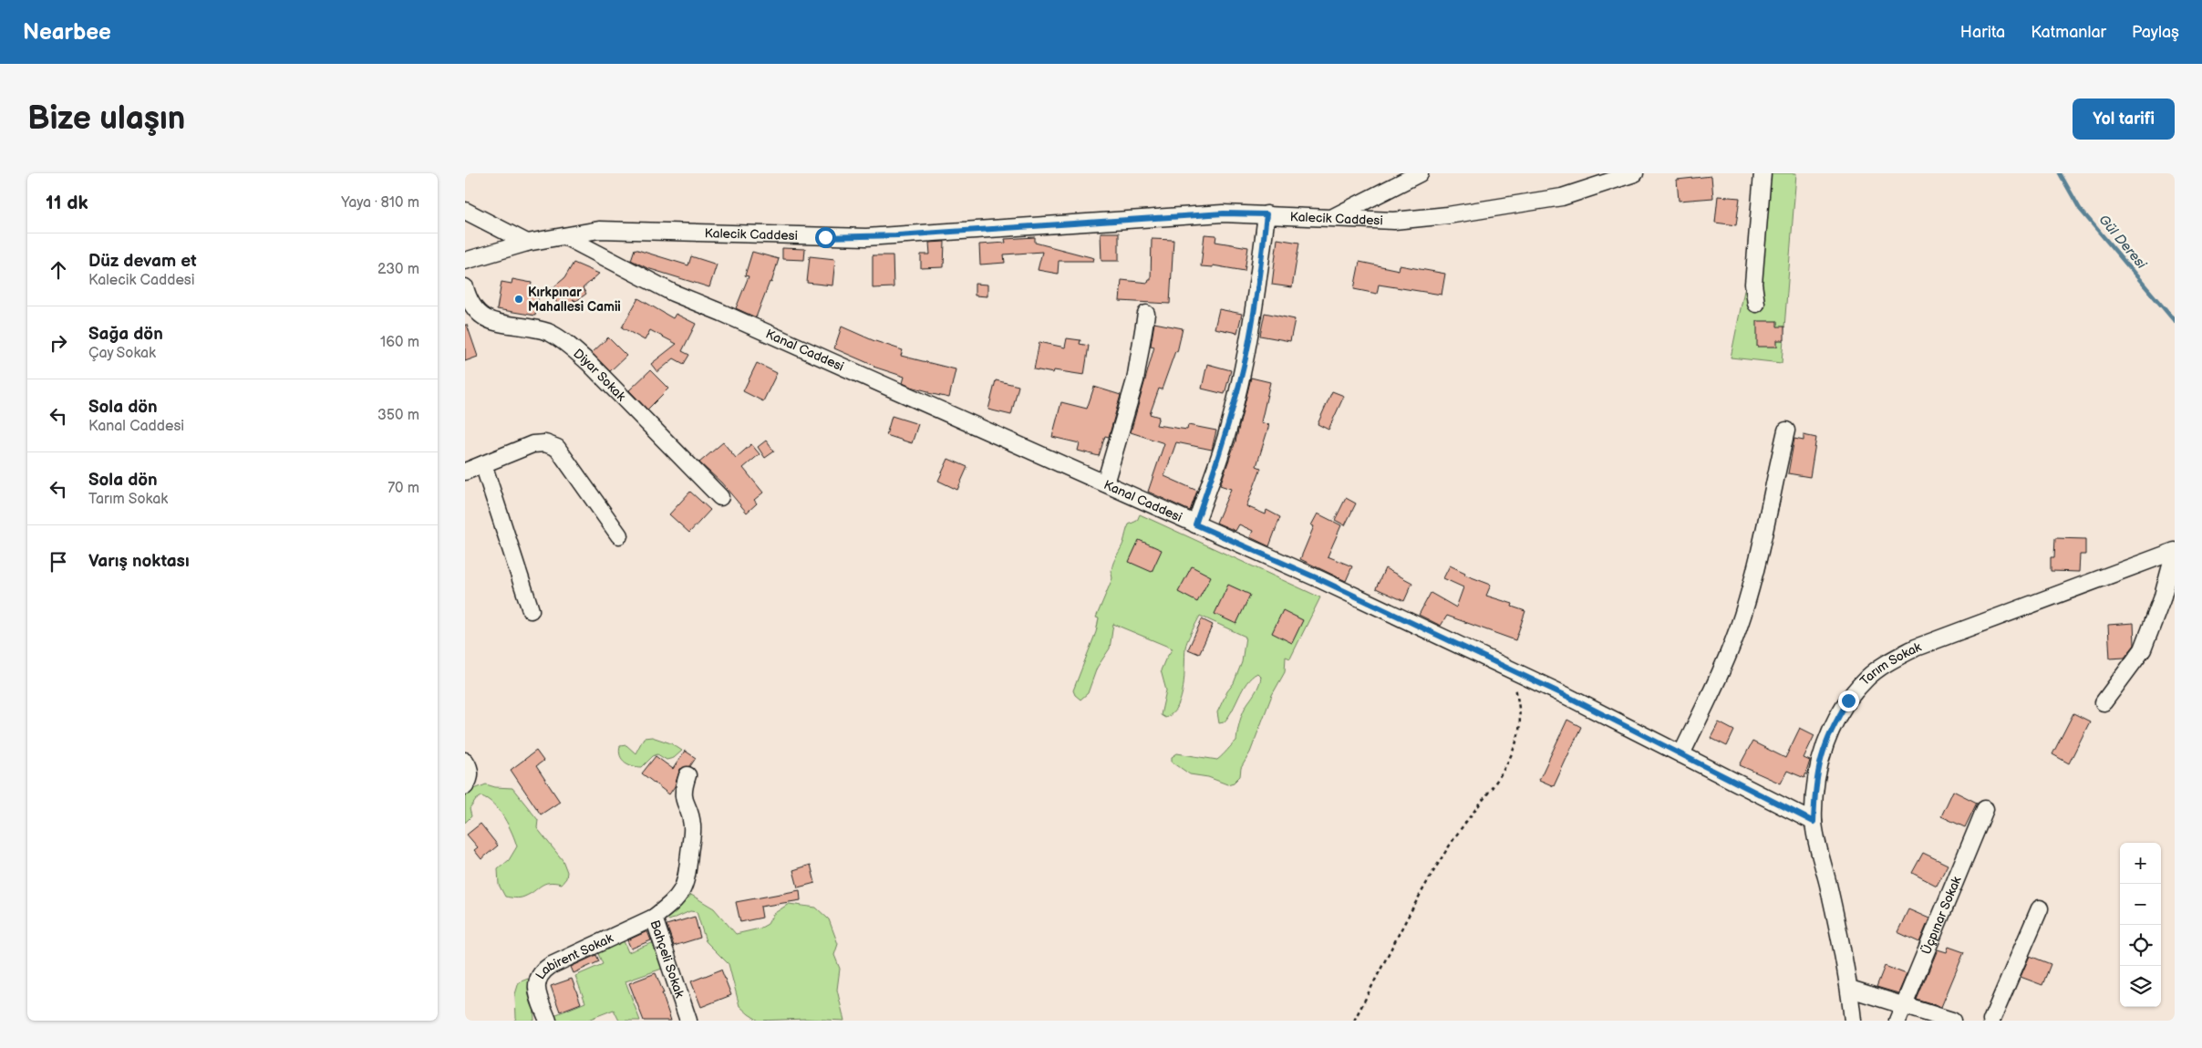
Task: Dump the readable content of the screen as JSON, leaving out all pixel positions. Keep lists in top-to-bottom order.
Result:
{
  "streets": {
    "street": [
      "Kalecik Caddesi",
      "Kanal Caddesi",
      "Diyar Sokak",
      "Tarım Sokak",
      "Üçpınar Sokak",
      "Labirent Sokak",
      "Bahçeli Sokak"
    ]
  },
  "crossings": [
    ["Kalecik Caddesi", "Kanal Caddesi"],
    ["Kanal Caddesi", "Tarım Sokak"],
    ["Labirent Sokak", "Bahçeli Sokak"]
  ],
  "water": ["Gül Deresi"],
  "places": ["Kırkpınar Mahallesi Camii"],
  "page": {
    "header": "Nearbee",
    "nav": ["Harita", "Katmanlar", "Paylaş"],
    "buttons": "Yol tarifi",
    "title": "Bize ulaşın",
    "heading": ["11 dk", "Yaya · 810 m"],
    "list": [
      ["Düz devam et", "Kalecik Caddesi", "230 m"],
      ["Sağa dön", "Çay Sokak", "160 m"],
      ["Sola dön", "Kanal Caddesi", "350 m"],
      ["Sola dön", "Tarım Sokak", "70 m"],
      "Varış noktası"
    ],
    "map_buttons": ["+", "−"]
  }
}
